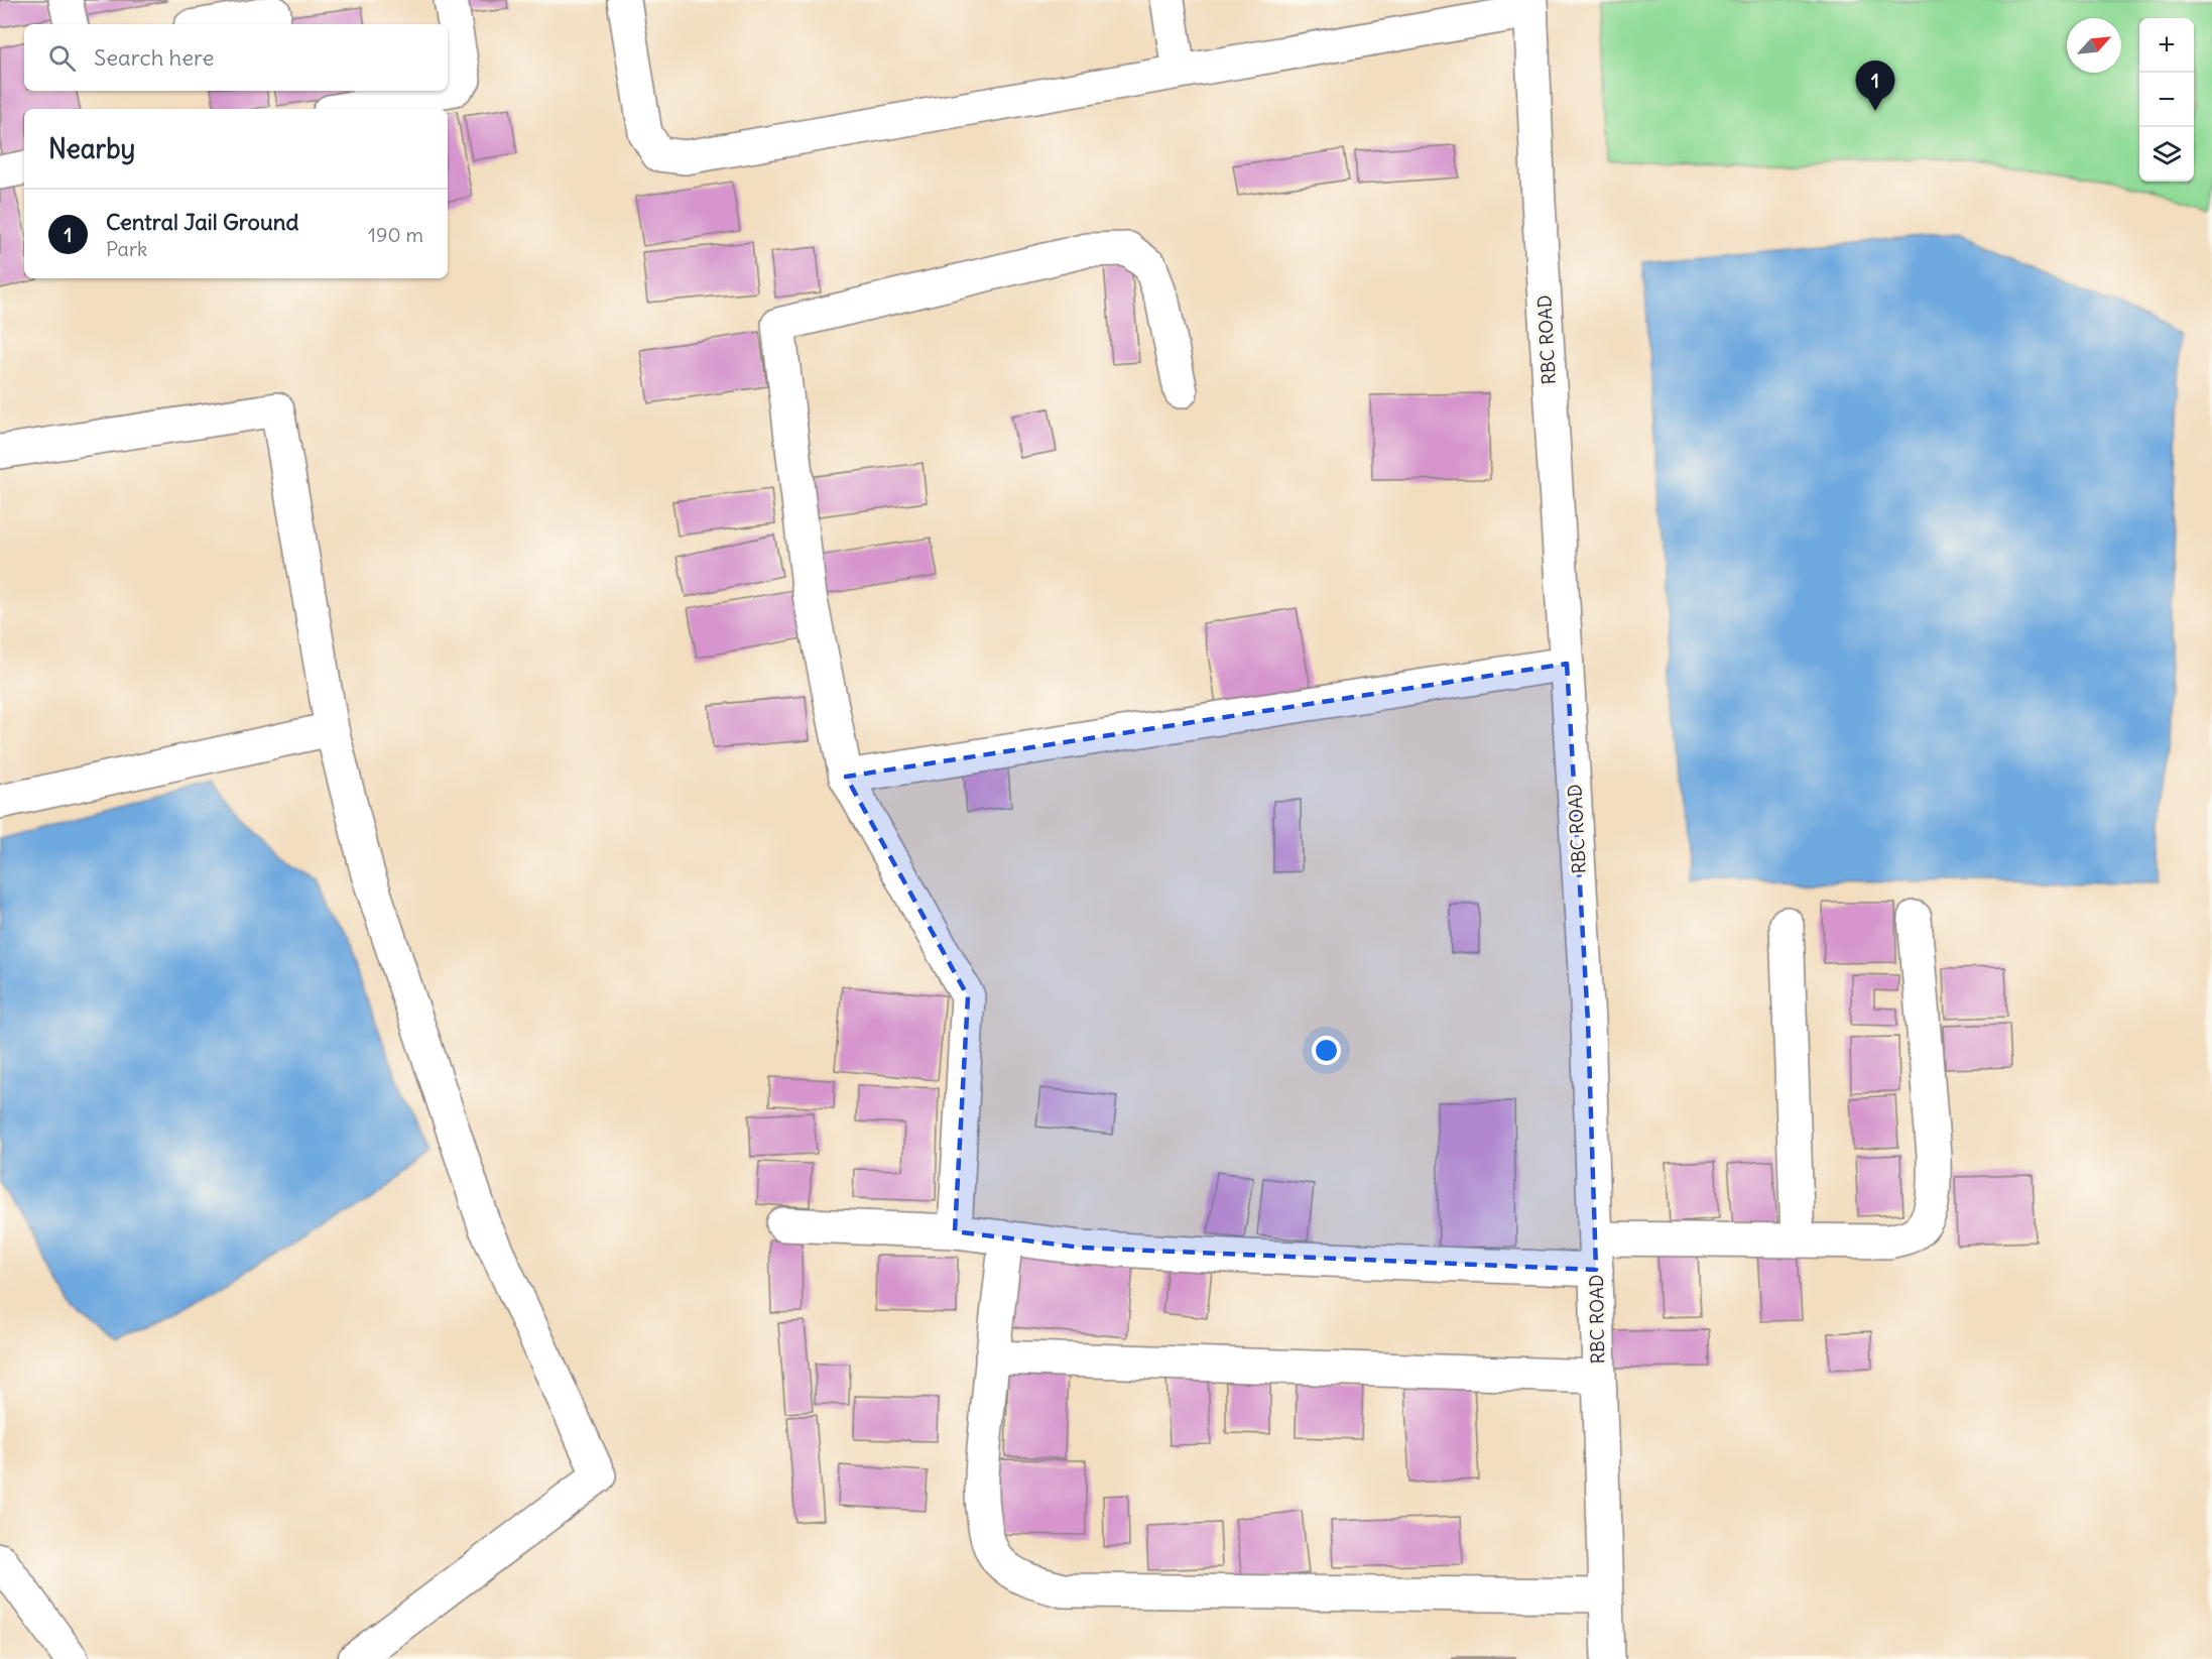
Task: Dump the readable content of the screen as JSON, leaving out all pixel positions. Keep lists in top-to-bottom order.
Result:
{
  "streets": {
    "street": ["RBC ROAD"]
  },
  "north": "top right",
  "page": {
    "map_buttons": ["+", "−"],
    "search": "Search here",
    "pins": "1",
    "heading": "Nearby",
    "list": [
      {
        "mark": "1",
        "name": "Central Jail Ground",
        "note": "Park",
        "value": "190 m"
      }
    ]
  }
}
